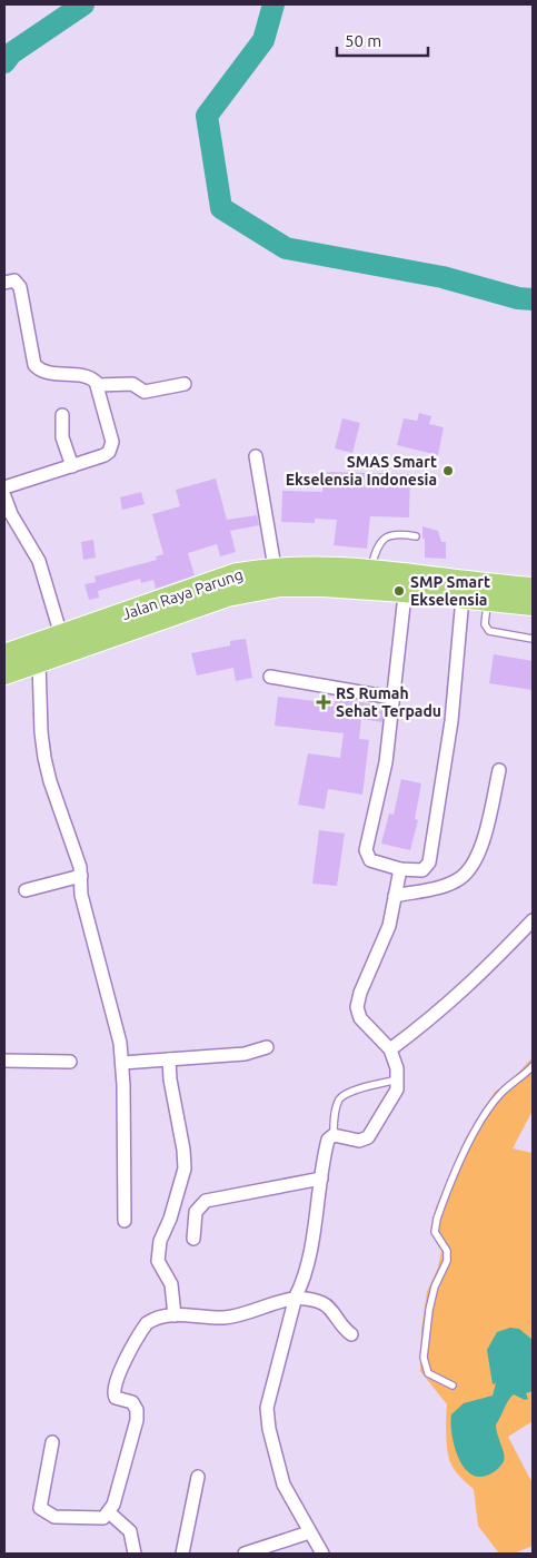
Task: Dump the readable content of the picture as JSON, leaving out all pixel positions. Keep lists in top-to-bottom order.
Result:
{
  "streets": {
    "highway": ["Jalan Raya Parung"]
  },
  "places": {
    "other": ["SMAS Smart Ekselensia Indonesia", "SMP Smart Ekselensia"],
    "health": ["RS Rumah Sehat Terpadu"]
  },
  "scale_bar": "50 m"
}
